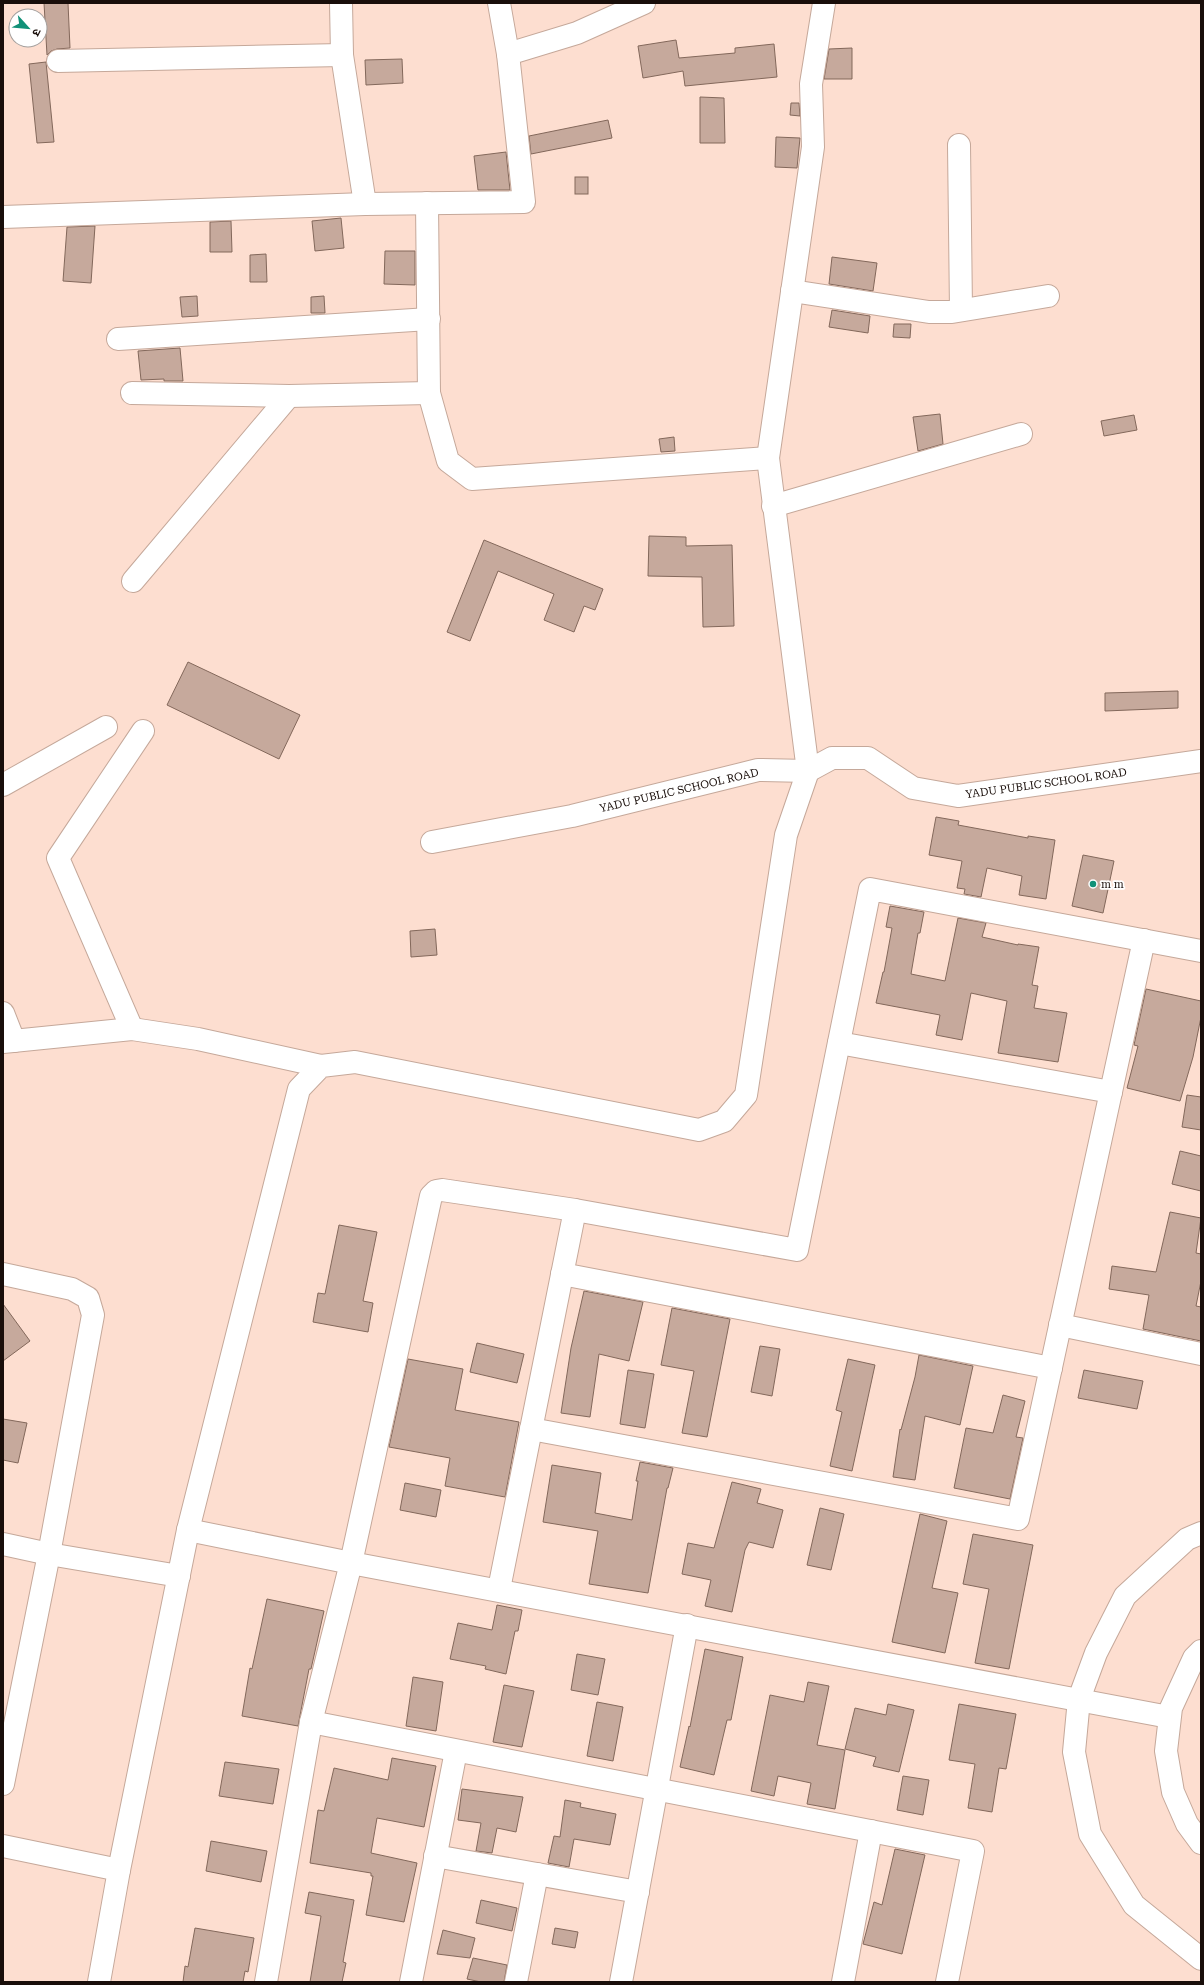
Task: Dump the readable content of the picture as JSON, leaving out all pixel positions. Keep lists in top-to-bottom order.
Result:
{
  "streets": {
    "street": ["YADU PUBLIC SCHOOL ROAD"]
  },
  "places": ["m m"],
  "north": "bottom right"
}
